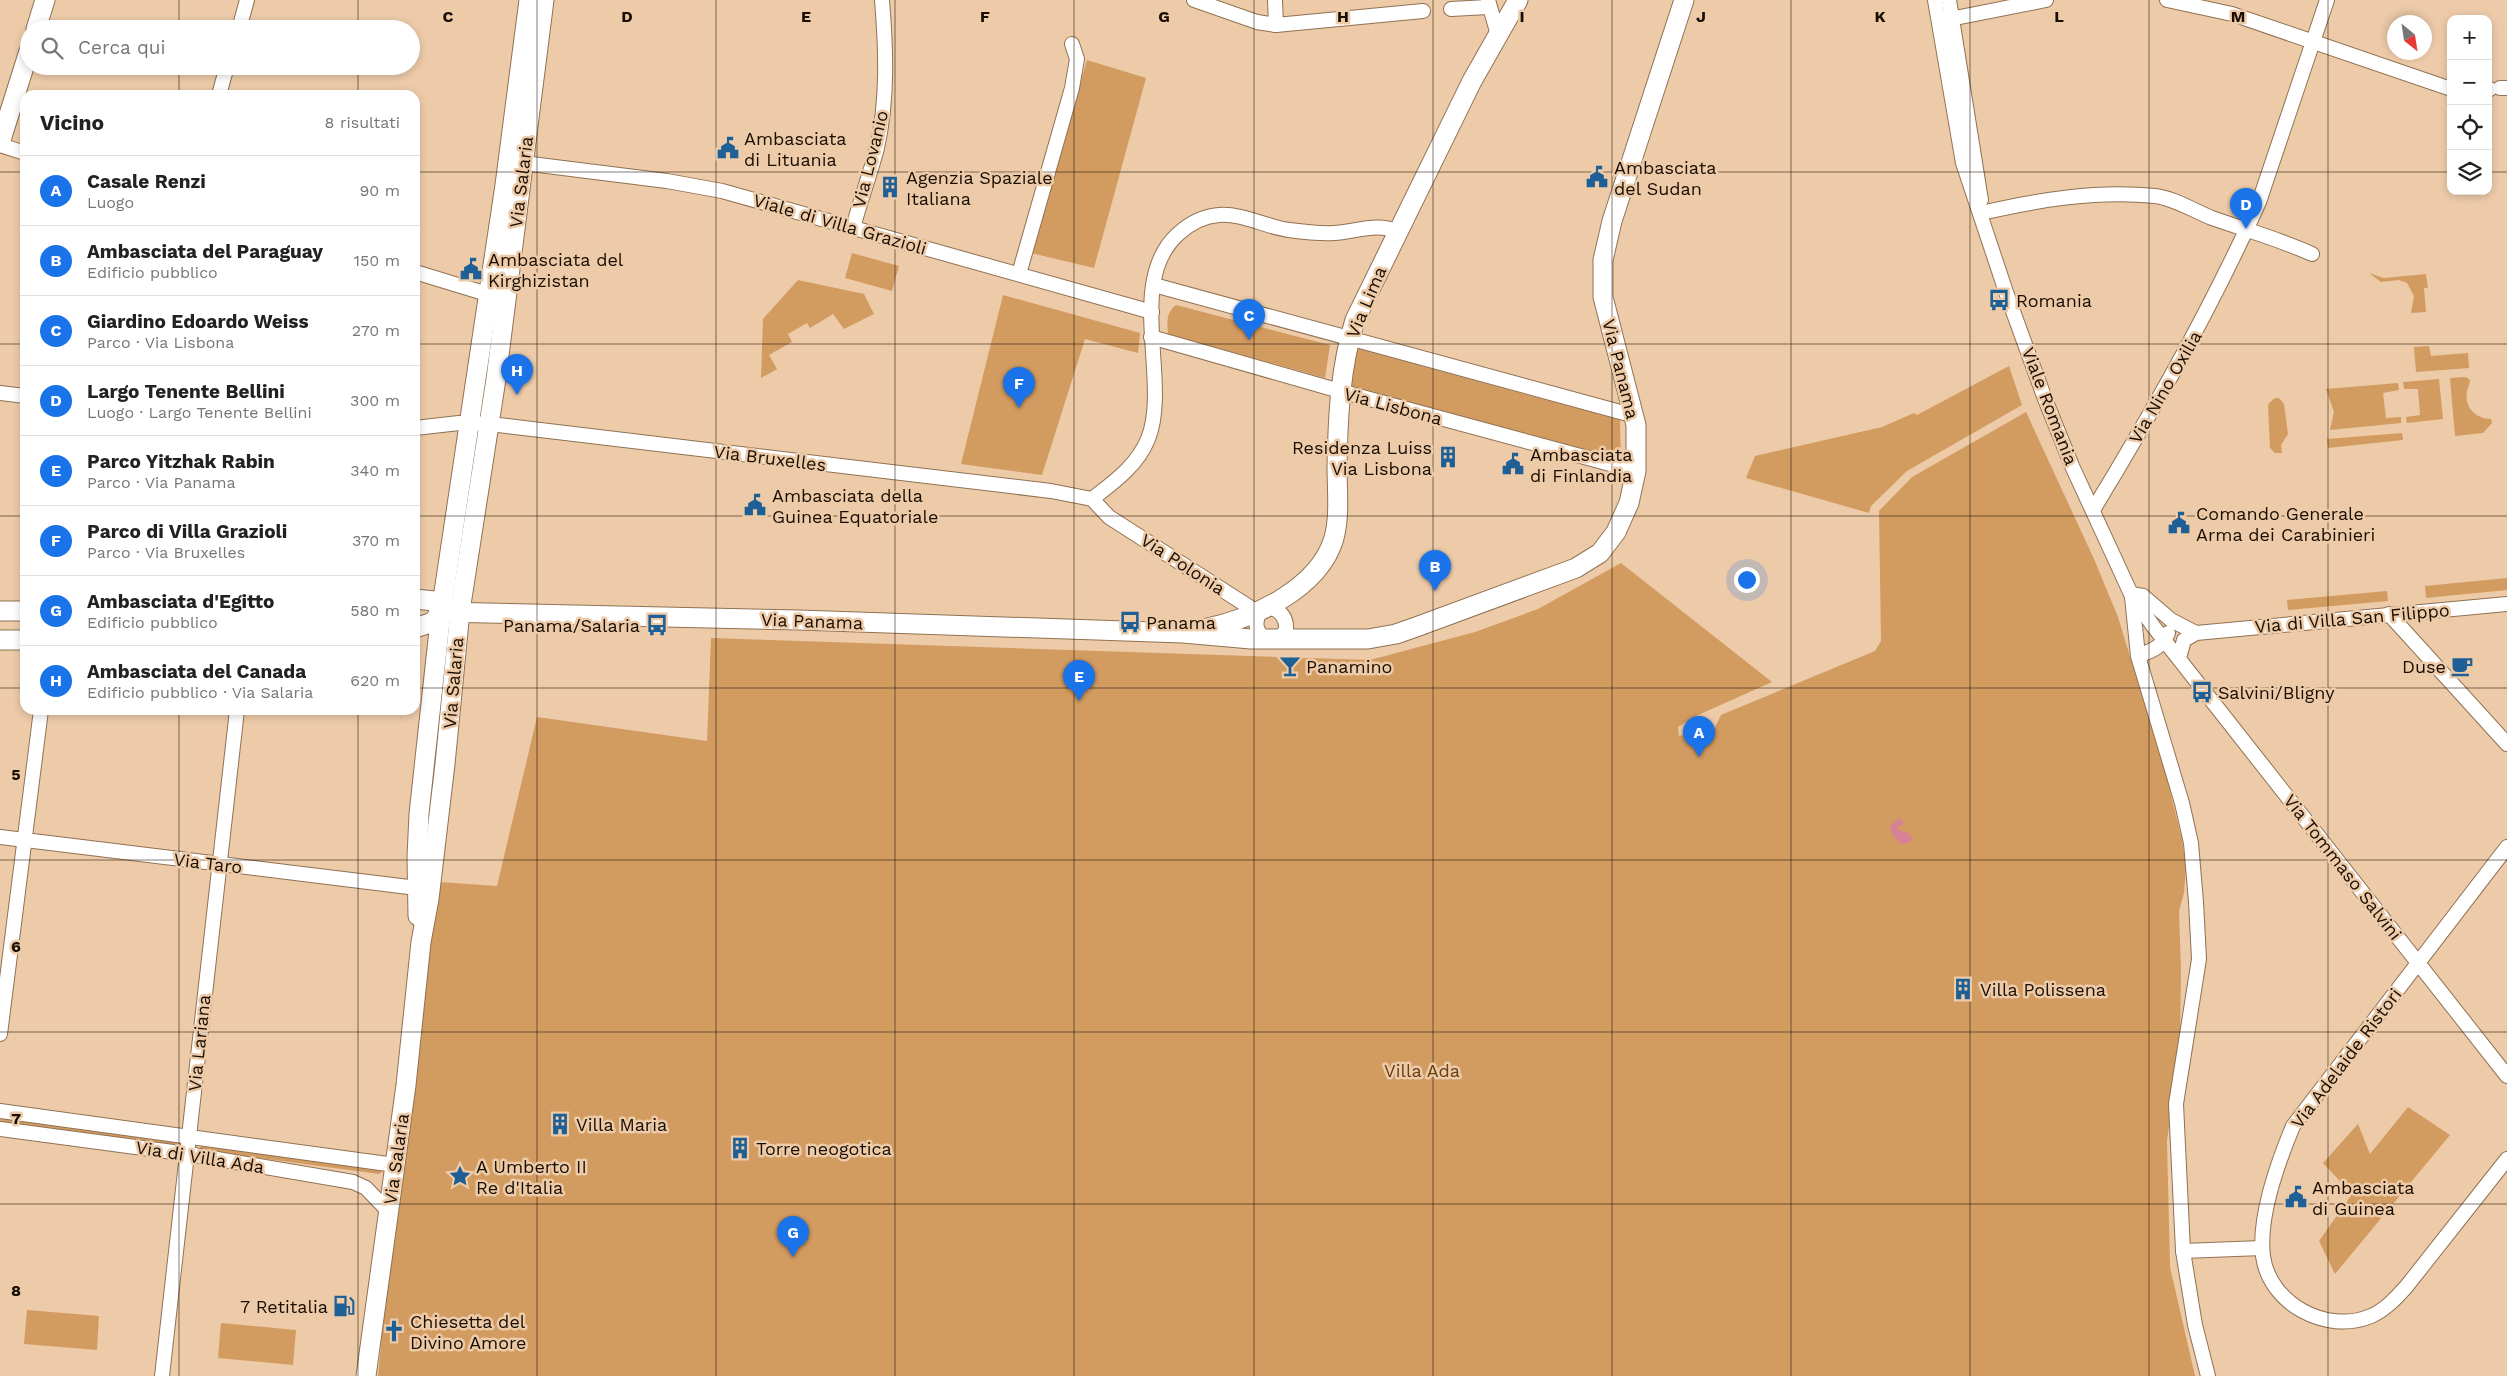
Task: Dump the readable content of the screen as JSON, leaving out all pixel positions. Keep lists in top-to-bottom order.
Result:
{
  "streets": {
    "street": [
      "Via Lovanio",
      "Via Salaria",
      "Viale di Villa Grazioli",
      "Via Lima",
      "Via Panama",
      "Via Nino Oxilia",
      "Via Lisbona",
      "Viale Romania",
      "Via Bruxelles",
      "Via Polonia",
      "Via di Villa San Filippo",
      "Via Taro",
      "Via Tommaso Salvini",
      "Via Lariana",
      "Via Adelaide Ristori",
      "Via di Villa Ada"
    ]
  },
  "crossings": [
    ["Via Lovanio", "Viale di Villa Grazioli"],
    ["Via Salaria", "Viale di Villa Grazioli"],
    ["Via Salaria", "Via Panama"],
    ["Via Salaria", "Via Bruxelles"],
    ["Via Salaria", "Via Taro"],
    ["Via Salaria", "Via di Villa Ada"],
    ["Via Lima", "Via Panama"],
    ["Via Lima", "Via Lisbona"],
    ["Via Lima", "Via Polonia"],
    ["Via Panama", "Via Lisbona"],
    ["Via Panama", "Via Polonia"],
    ["Via Nino Oxilia", "Viale Romania"],
    ["Viale Romania", "Via Tommaso Salvini"],
    ["Via Bruxelles", "Via Polonia"],
    ["Via Taro", "Via Lariana"],
    ["Via Tommaso Salvini", "Via Adelaide Ristori"],
    ["Via Lariana", "Via di Villa Ada"]
  ],
  "parks": ["Villa Ada"],
  "places": {
    "public building": [
      "Ambasciata di Lituania",
      "Ambasciata del Sudan",
      "Ambasciata del Kirghizistan",
      "Ambasciata di Finlandia",
      "Ambasciata della Guinea Equatoriale",
      "Comando Generale Arma dei Carabinieri",
      "Ambasciata di Guinea"
    ],
    "building": [
      "Agenzia Spaziale Italiana",
      "Residenza Luiss Via Lisbona",
      "Villa Polissena",
      "Villa Maria",
      "Torre neogotica"
    ],
    "bus stop": [
      "Romania",
      "Panama",
      "Panama/Salaria",
      "Salvini/Bligny"
    ],
    "bar": ["Panamino"],
    "cafe": ["Duse"],
    "place": ["A Umberto II Re d'Italia"],
    "fuel station": ["7 Retitalia"],
    "church": ["Chiesetta del Divino Amore"]
  },
  "north": "bottom right",
  "page": {
    "map_buttons": ["+", "−"],
    "search": "Cerca qui",
    "heading": ["Vicino", "8 risultati"],
    "list": [
      {
        "mark": "A",
        "name": "Casale Renzi",
        "note": "Luogo",
        "value": "90 m"
      },
      {
        "mark": "B",
        "name": "Ambasciata del Paraguay",
        "note": "Edificio pubblico",
        "value": "150 m"
      },
      {
        "mark": "C",
        "name": "Giardino Edoardo Weiss",
        "note": "Parco · Via Lisbona",
        "value": "270 m"
      },
      {
        "mark": "D",
        "name": "Largo Tenente Bellini",
        "note": "Luogo · Largo Tenente Bellini",
        "value": "300 m"
      },
      {
        "mark": "E",
        "name": "Parco Yitzhak Rabin",
        "note": "Parco · Via Panama",
        "value": "340 m"
      },
      {
        "mark": "F",
        "name": "Parco di Villa Grazioli",
        "note": "Parco · Via Bruxelles",
        "value": "370 m"
      },
      {
        "mark": "G",
        "name": "Ambasciata d'Egitto",
        "note": "Edificio pubblico",
        "value": "580 m"
      },
      {
        "mark": "H",
        "name": "Ambasciata del Canada",
        "note": "Edificio pubblico · Via Salaria",
        "value": "620 m"
      }
    ],
    "pins": [
      "D",
      "C",
      "H",
      "F",
      "B",
      "E",
      "A",
      "G"
    ]
  },
  "grid": {
    "columns": [
      "C",
      "D",
      "E",
      "F",
      "G",
      "H",
      "I",
      "J",
      "K",
      "L",
      "M"
    ],
    "rows": [
      "5",
      "6",
      "7",
      "8"
    ]
  }
}
